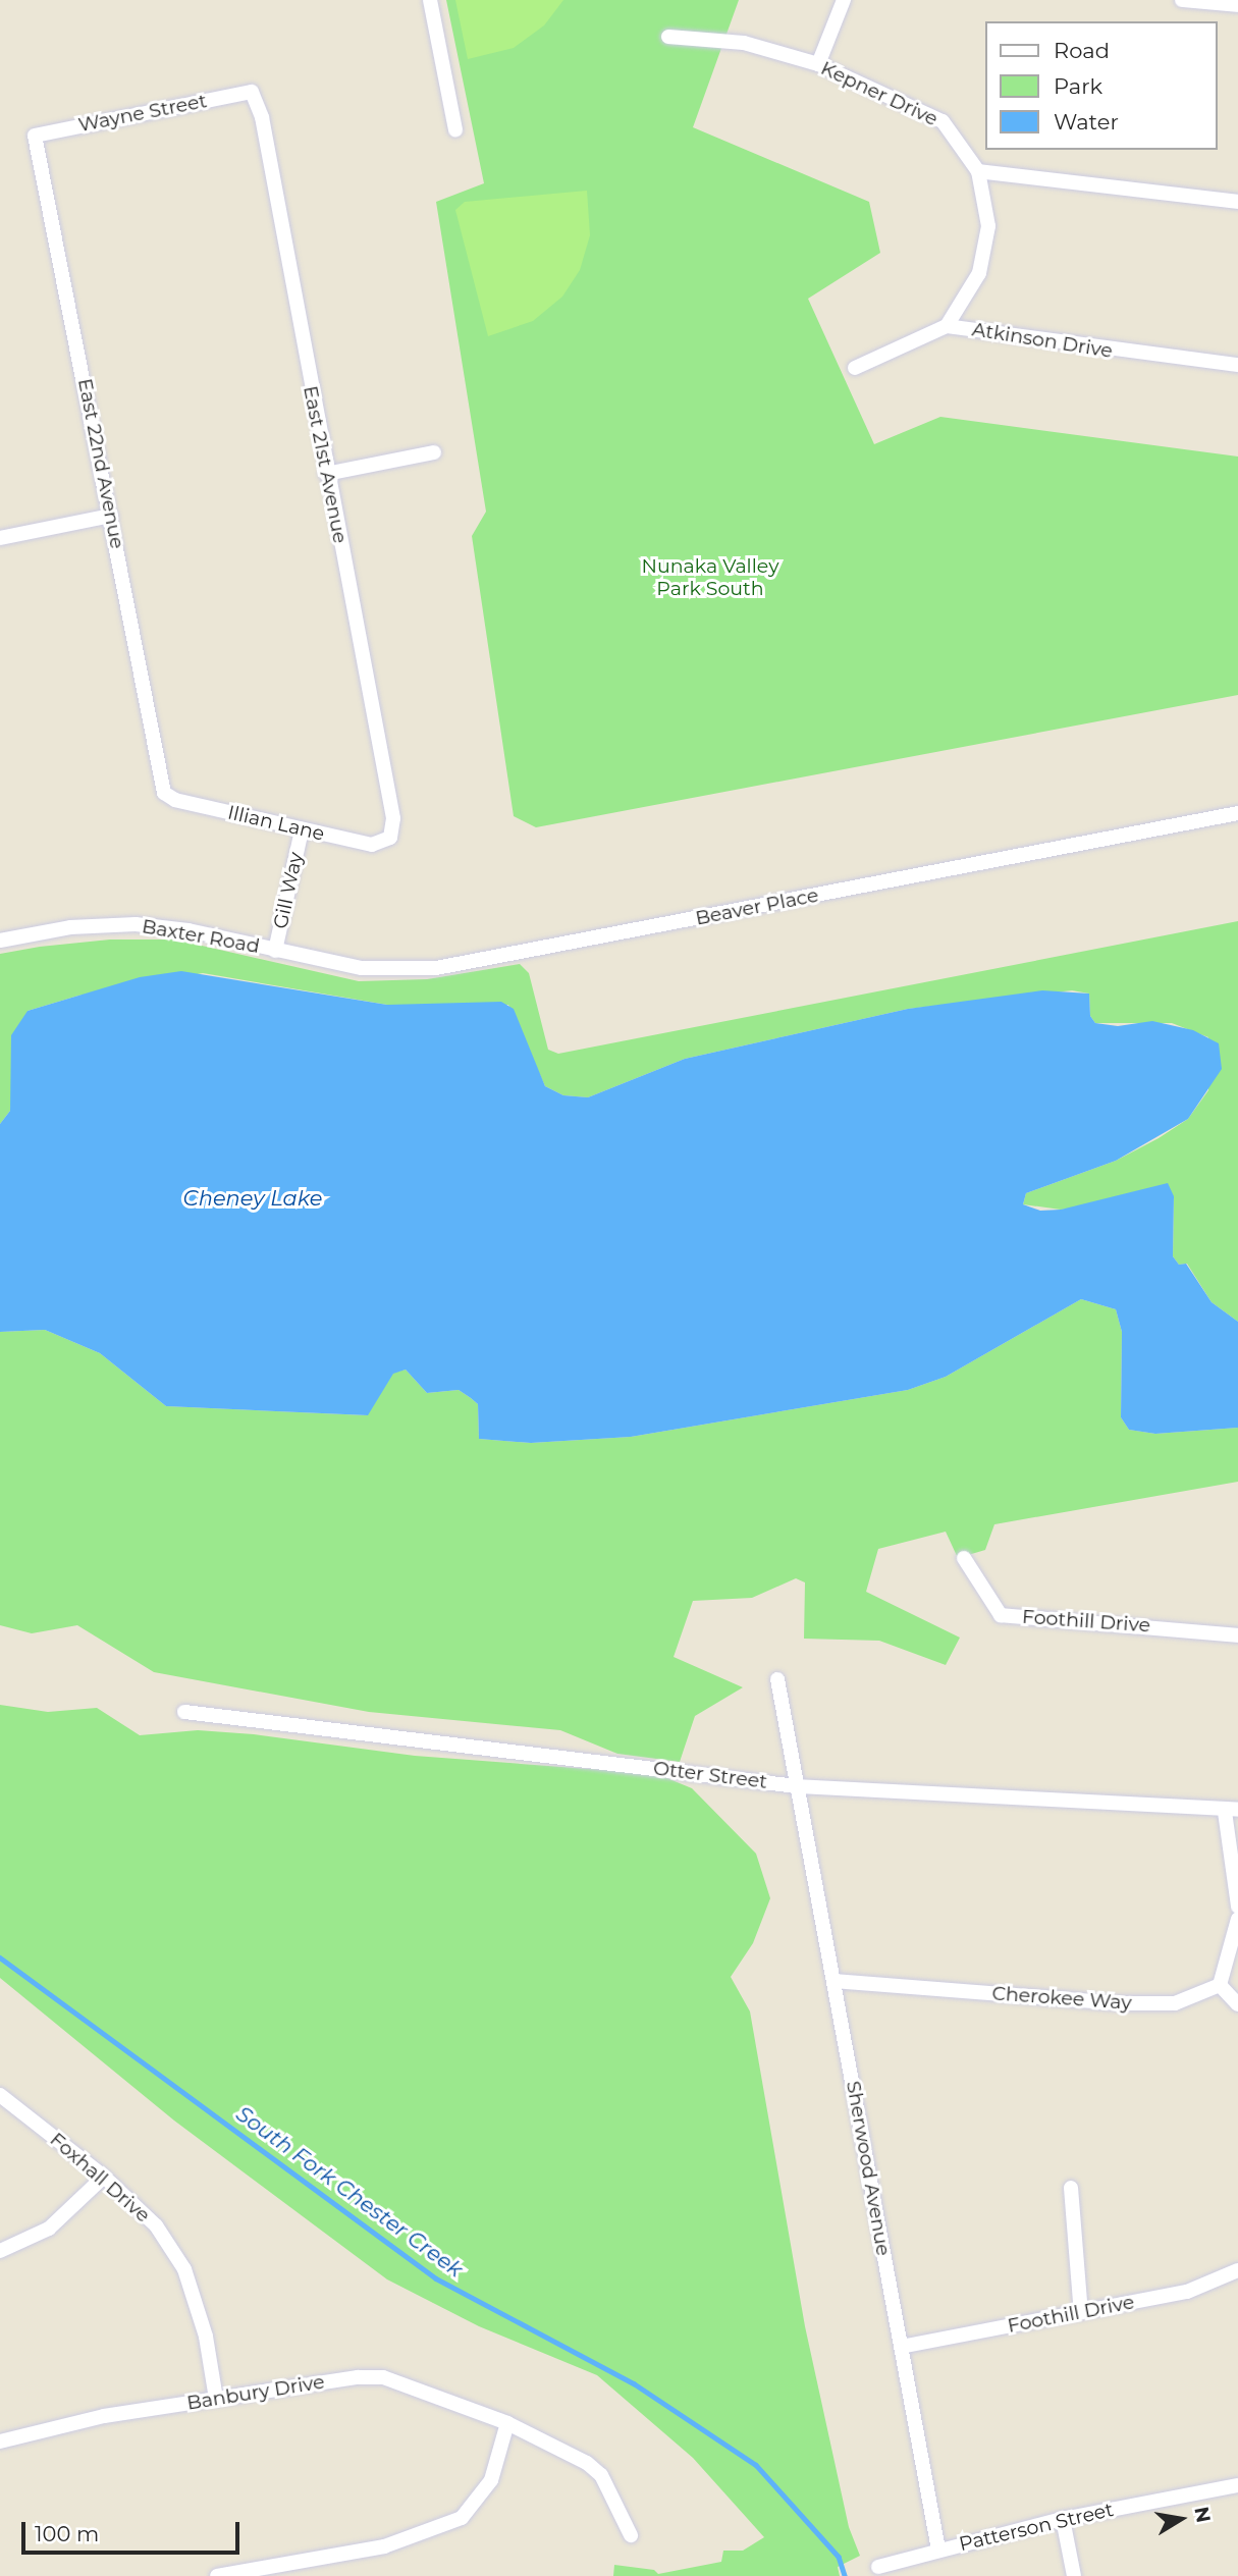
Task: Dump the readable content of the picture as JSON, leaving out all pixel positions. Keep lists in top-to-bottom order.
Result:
{
  "streets": {
    "street": [
      "Kepner Drive",
      "Wayne Street",
      "Atkinson Drive",
      "East 22nd Avenue",
      "East 21st Avenue",
      "Illian Lane",
      "Gill Way",
      "Beaver Place",
      "Baxter Road",
      "Foothill Drive",
      "Otter Street",
      "Cherokee Way",
      "Sherwood Avenue",
      "Foxhall Drive",
      "Banbury Drive",
      "Patterson Street"
    ]
  },
  "crossings": [
    ["Wayne Street", "East 22nd Avenue"],
    ["Wayne Street", "East 21st Avenue"],
    ["East 22nd Avenue", "Illian Lane"],
    ["East 21st Avenue", "Illian Lane"],
    ["Illian Lane", "Gill Way"],
    ["Gill Way", "Beaver Place"],
    ["Gill Way", "Baxter Road"],
    ["Beaver Place", "Baxter Road"],
    ["Foothill Drive", "Sherwood Avenue"],
    ["Otter Street", "Sherwood Avenue"],
    ["Cherokee Way", "Sherwood Avenue"],
    ["Sherwood Avenue", "Patterson Street"],
    ["Foxhall Drive", "Banbury Drive"]
  ],
  "water": ["Cheney Lake", "South Fork Chester Creek"],
  "parks": ["Nunaka Valley Park South"],
  "legend": ["Road", "Park", "Water"],
  "scale_bar": "100 m",
  "north": "right"
}
